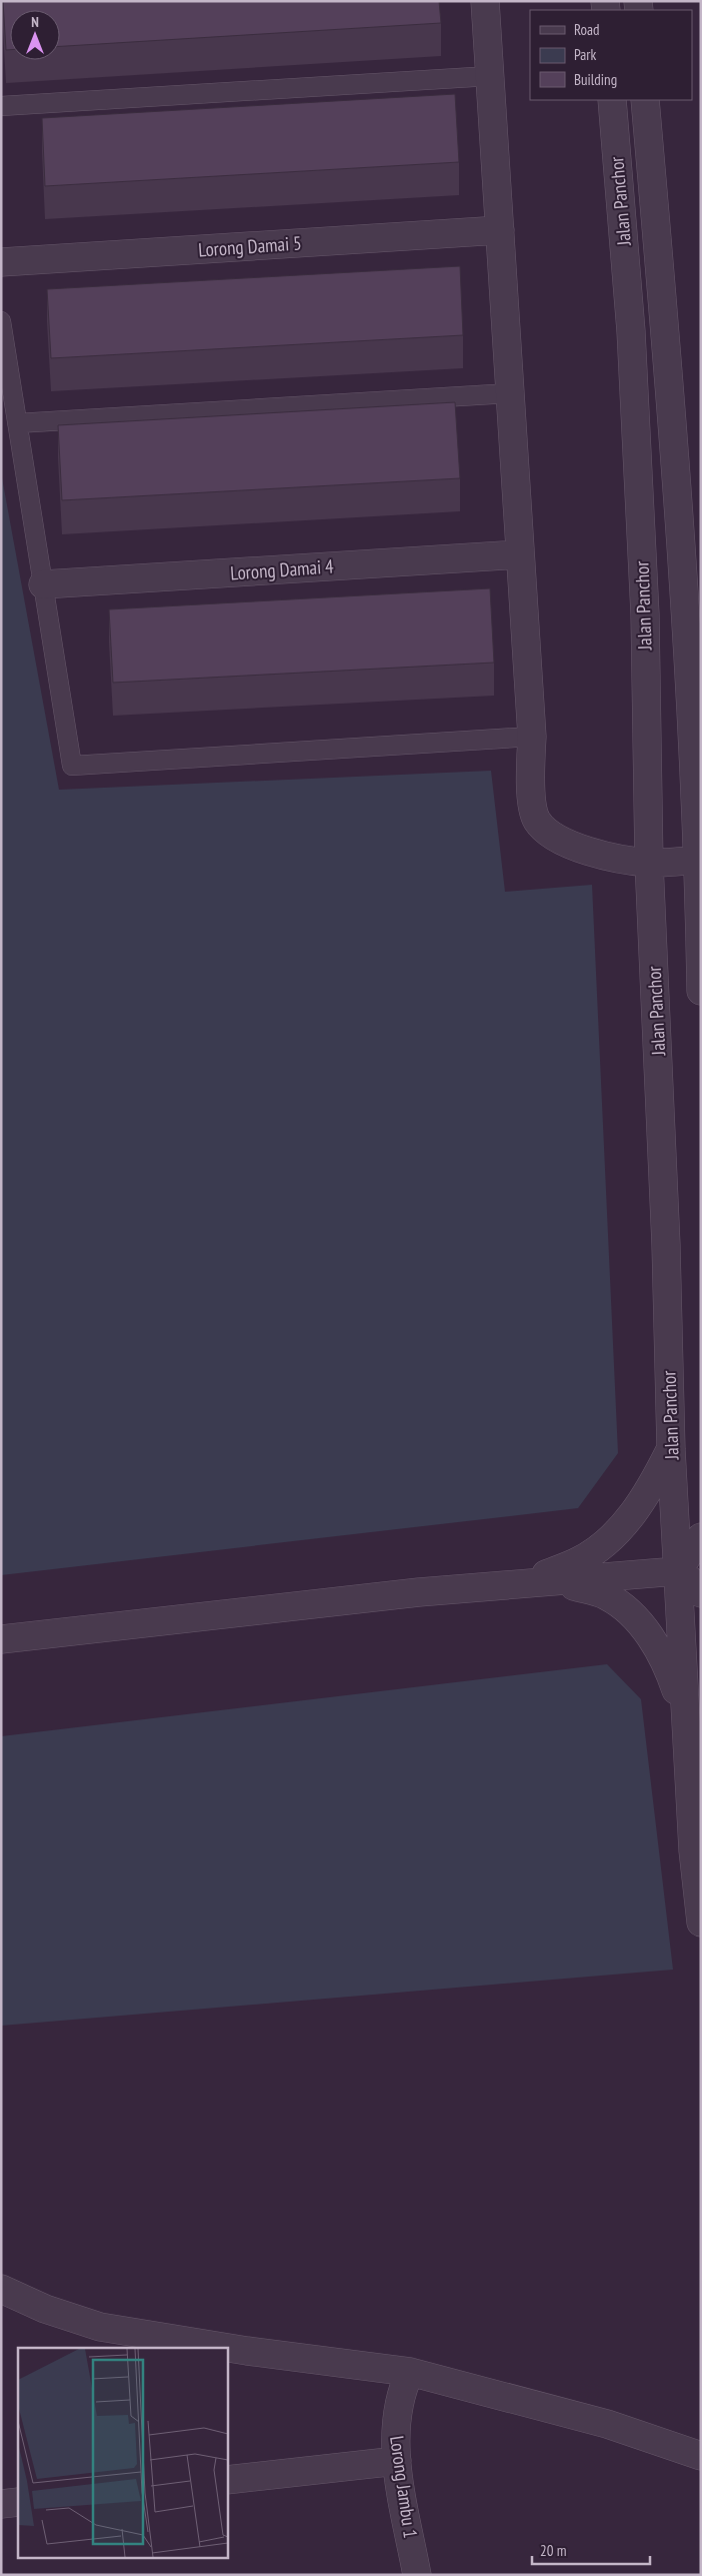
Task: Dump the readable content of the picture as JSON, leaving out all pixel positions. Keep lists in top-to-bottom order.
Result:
{
  "streets": {
    "street": [
      "Jalan Panchor",
      "Lorong Damai 5",
      "Lorong Damai 4",
      "Lorong Jambu 1"
    ]
  },
  "legend": ["Road", "Park", "Building"],
  "scale_bar": "20 m",
  "north": "top"
}
